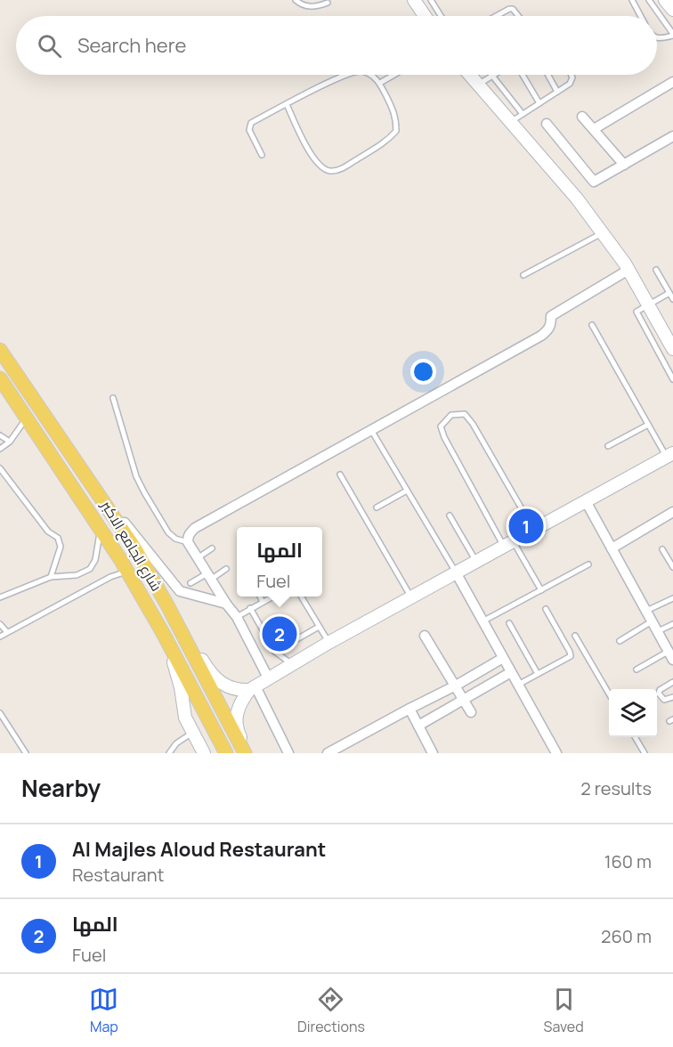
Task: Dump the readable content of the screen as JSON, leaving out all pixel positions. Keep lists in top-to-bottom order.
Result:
{
  "streets": {
    "main road": ["شارع الجامع الاكبر"]
  },
  "page": {
    "search": "Search here",
    "pins": ["1", "2"],
    "popup": ["المه‍ا", "Fuel"],
    "heading": ["Nearby", "2 results"],
    "list": [
      {
        "mark": "1",
        "name": "Al Majles Aloud Restaurant",
        "note": "Restaurant",
        "value": "160 m"
      },
      {
        "mark": "2",
        "name": "المه‍ا",
        "note": "Fuel",
        "value": "260 m"
      }
    ],
    "nav": ["Map", "Directions", "Saved"]
  }
}
